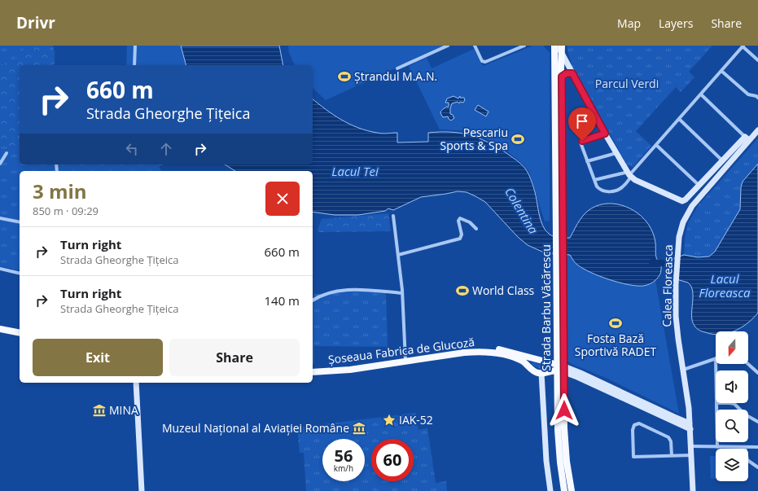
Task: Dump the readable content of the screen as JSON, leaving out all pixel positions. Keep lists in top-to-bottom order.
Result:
{
  "streets": {
    "main road": ["Calea Floreasca", "Strada Barbu Văcărescu", "Șoseaua Fabrica de Glucoză"]
  },
  "crossings": [
    ["Calea Floreasca", "Șoseaua Fabrica de Glucoză"],
    ["Strada Barbu Văcărescu", "Șoseaua Fabrica de Glucoză"]
  ],
  "water": ["Lacul Tei", "Colentina", "Lacul Floreasca"],
  "parks": ["Parcul Verdi"],
  "places": {
    "sports": [
      "Ștrandul M.A.N.",
      "Pescariu Sports & Spa",
      "World Class",
      "Fosta Bază Sportivă RADET"
    ],
    "museum": ["MINA", "Muzeul Național al Aviației Române"],
    "place": ["IAK-52"]
  },
  "north": "bottom",
  "page": {
    "header": "Drivr",
    "nav": ["Map", "Layers", "Share"],
    "turn": ["660 m", "Strada Gheorghe Țițeica"],
    "heading": ["3 min", "850 m · 09:29"],
    "list": [
      {
        "name": "Turn right",
        "note": "Strada Gheorghe Țițeica",
        "value": "660 m"
      },
      {
        "name": "Turn right",
        "note": "Strada Gheorghe Țițeica",
        "value": "140 m"
      }
    ],
    "buttons": ["Exit", "Share"],
    "speed": "56 km/h",
    "limit": "60"
  }
}
